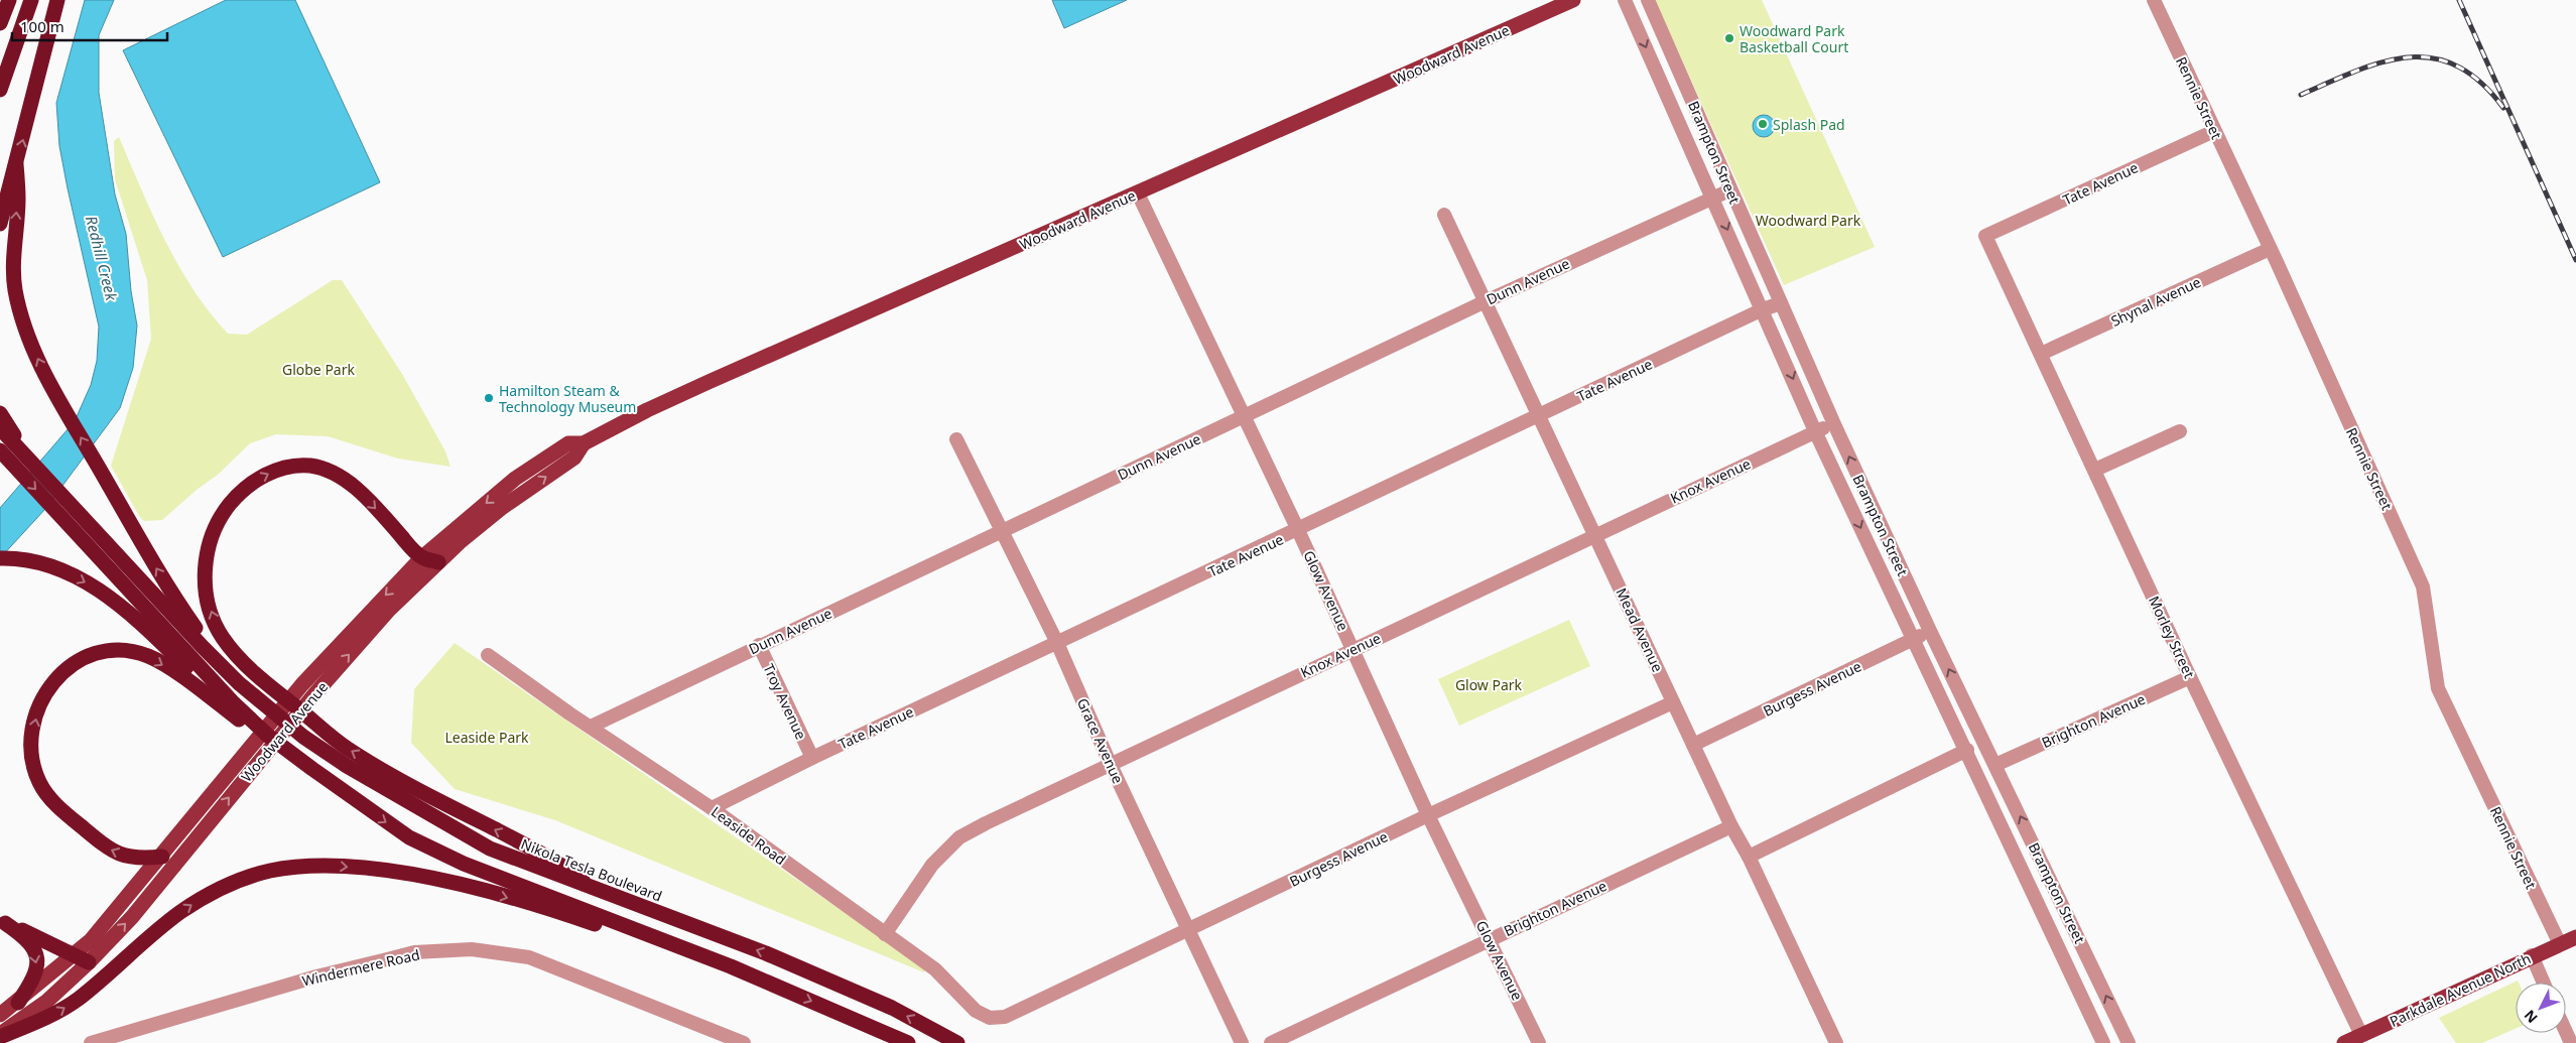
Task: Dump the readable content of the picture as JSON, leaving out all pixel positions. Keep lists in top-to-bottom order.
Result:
{
  "streets": {
    "highway": ["Nikola Tesla Boulevard"],
    "main road": ["Woodward Avenue", "Parkdale Avenue North"],
    "street": [
      "Rennie Street",
      "Brampton Street",
      "Tate Avenue",
      "Dunn Avenue",
      "Shynal Avenue",
      "Knox Avenue",
      "Glow Avenue",
      "Mead Avenue",
      "Morley Street",
      "Burgess Avenue",
      "Troy Avenue",
      "Brighton Avenue",
      "Grace Avenue",
      "Leaside Road",
      "Windermere Road"
    ]
  },
  "crossings": [
    ["Woodward Avenue", "Glow Avenue"],
    ["Rennie Street", "Tate Avenue"],
    ["Rennie Street", "Shynal Avenue"],
    ["Rennie Street", "Parkdale Avenue North"],
    ["Brampton Street", "Tate Avenue"],
    ["Brampton Street", "Dunn Avenue"],
    ["Brampton Street", "Knox Avenue"],
    ["Brampton Street", "Burgess Avenue"],
    ["Brampton Street", "Brighton Avenue"],
    ["Tate Avenue", "Glow Avenue"],
    ["Tate Avenue", "Mead Avenue"],
    ["Tate Avenue", "Morley Street"],
    ["Tate Avenue", "Troy Avenue"],
    ["Tate Avenue", "Grace Avenue"],
    ["Tate Avenue", "Leaside Road"],
    ["Dunn Avenue", "Glow Avenue"],
    ["Dunn Avenue", "Mead Avenue"],
    ["Dunn Avenue", "Troy Avenue"],
    ["Dunn Avenue", "Grace Avenue"],
    ["Dunn Avenue", "Leaside Road"],
    ["Shynal Avenue", "Morley Street"],
    ["Knox Avenue", "Glow Avenue"],
    ["Knox Avenue", "Mead Avenue"],
    ["Knox Avenue", "Grace Avenue"],
    ["Knox Avenue", "Leaside Road"],
    ["Glow Avenue", "Burgess Avenue"],
    ["Glow Avenue", "Brighton Avenue"],
    ["Mead Avenue", "Burgess Avenue"],
    ["Mead Avenue", "Brighton Avenue"],
    ["Morley Street", "Brighton Avenue"],
    ["Morley Street", "Parkdale Avenue North"],
    ["Burgess Avenue", "Grace Avenue"],
    ["Burgess Avenue", "Leaside Road"]
  ],
  "water": ["Redhill Creek"],
  "parks": [
    "Woodward Park",
    "Globe Park",
    "Glow Park",
    "Leaside Park"
  ],
  "places": ["Woodward Park Basketball Court", "Splash Pad", "Hamilton Steam & Technology Museum"],
  "scale_bar": "100 m",
  "north": "bottom left"
}
